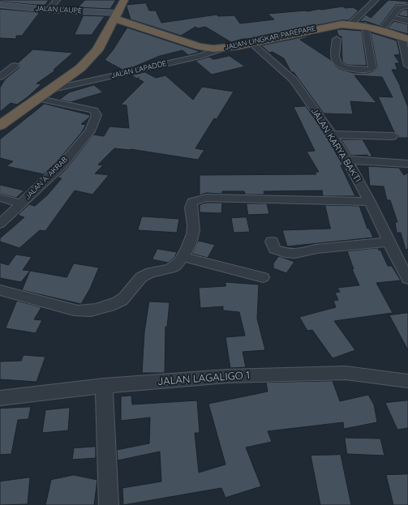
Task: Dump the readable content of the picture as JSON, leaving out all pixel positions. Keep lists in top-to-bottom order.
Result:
{
  "streets": {
    "highway": ["JALAN LINGKAR PAREPARE"],
    "street": [
      "JALAN LAUPE",
      "JALAN LAPADDE",
      "JALAN KARYA BAKTI",
      "JALAN A. AKRAB",
      "JALAN LAGALIGO 1"
    ]
  },
  "crossings": [
    ["JALAN LAUPE", "JALAN LINGKAR PAREPARE"],
    ["JALAN LINGKAR PAREPARE", "JALAN LAPADDE"],
    ["JALAN LINGKAR PAREPARE", "JALAN KARYA BAKTI"]
  ]
}
